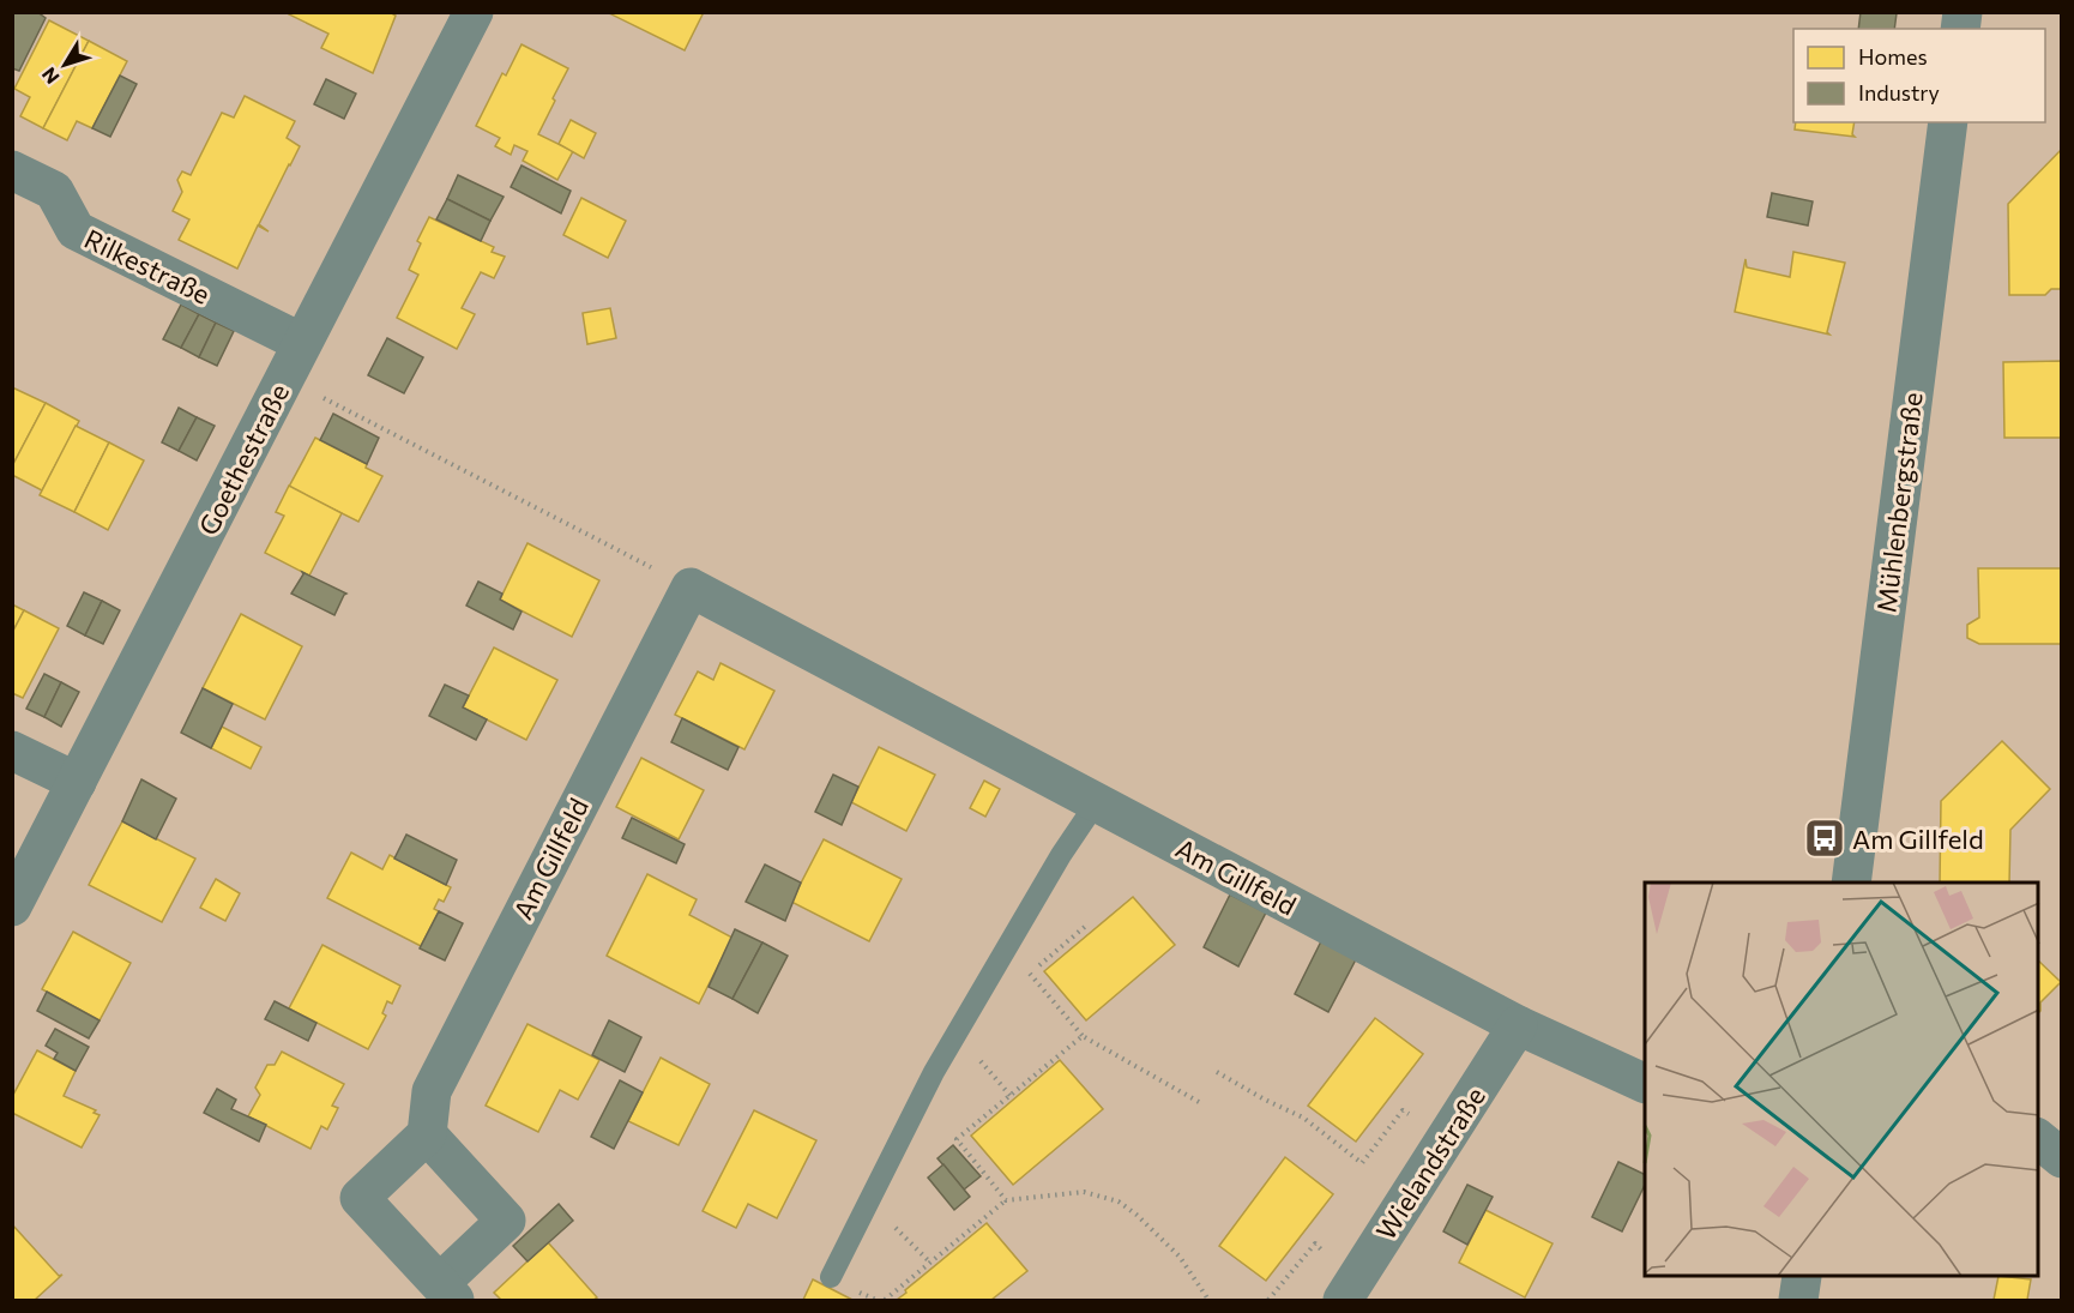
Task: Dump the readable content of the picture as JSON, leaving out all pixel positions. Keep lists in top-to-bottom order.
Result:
{
  "streets": {
    "street": [
      "Rilkestraße",
      "Goethestraße",
      "Mühlenbergstraße",
      "Am Gillfeld",
      "Wielandstraße"
    ]
  },
  "crossings": [
    ["Rilkestraße", "Goethestraße"],
    ["Am Gillfeld", "Wielandstraße"]
  ],
  "places": {
    "bus stop": ["Am Gillfeld"]
  },
  "legend": ["Homes", "Industry"],
  "north": "bottom left"
}
